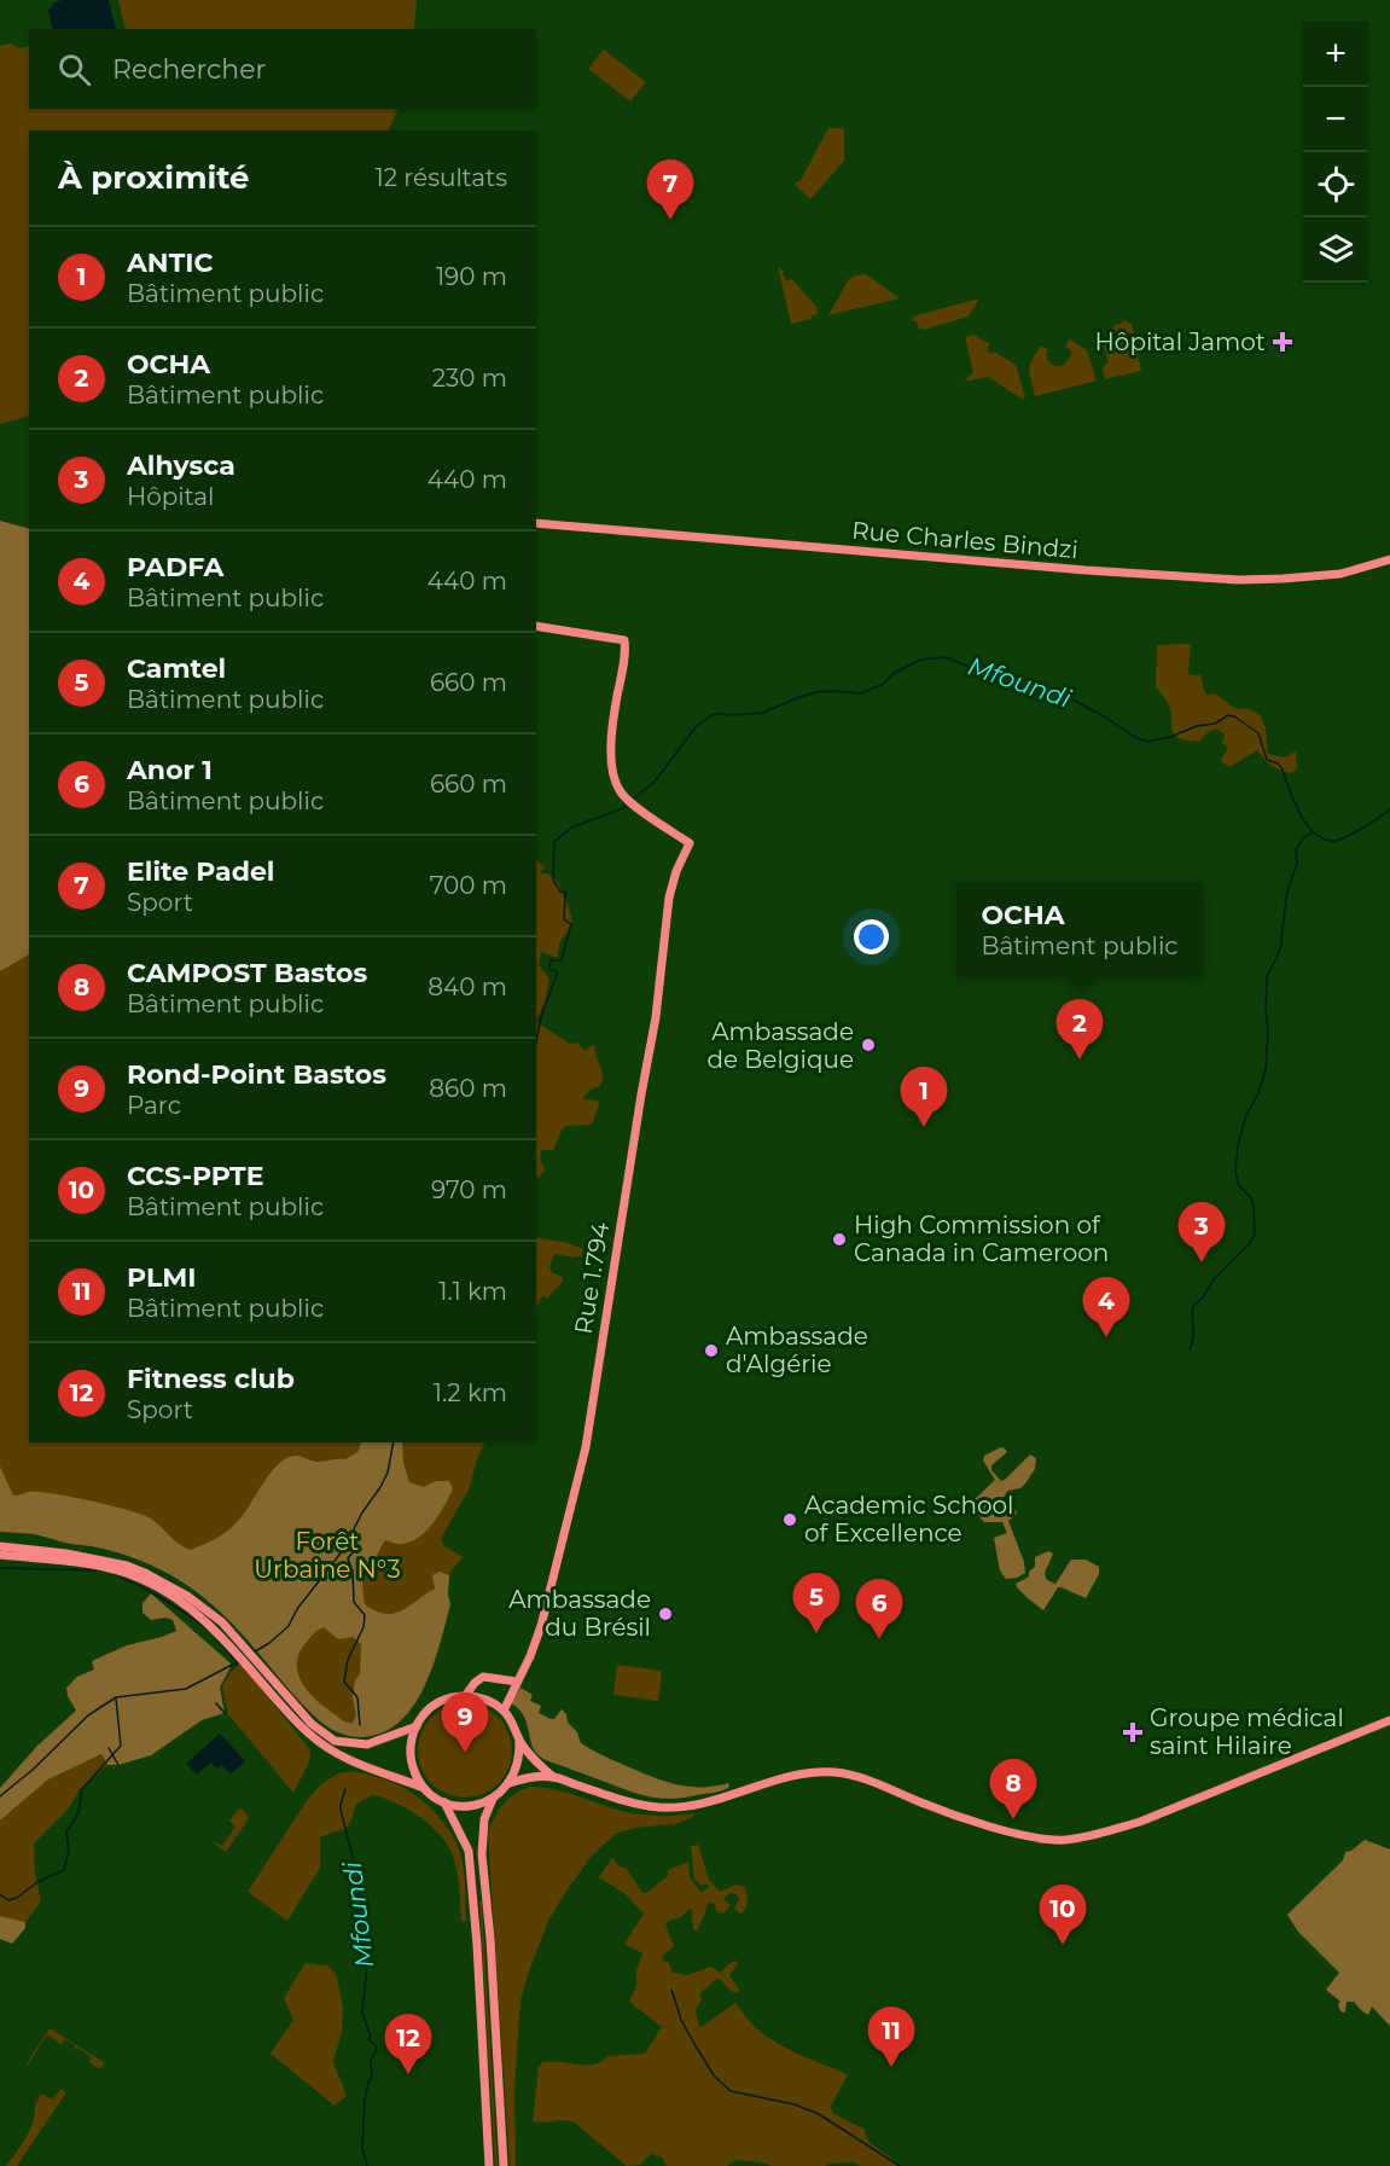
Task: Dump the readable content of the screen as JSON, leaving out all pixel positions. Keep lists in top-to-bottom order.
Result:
{
  "streets": {
    "street": ["Rue Charles Bindzi", "Rue 1.794"]
  },
  "water": ["Mfoundi"],
  "parks": ["Forêt Urbaine N°3"],
  "places": {
    "health": ["Hôpital Jamot", "Groupe médical saint Hilaire"],
    "other": [
      "Ambassade de Belgique",
      "High Commission of Canada in Cameroon",
      "Ambassade d'Algérie",
      "Academic School of Excellence",
      "Ambassade du Brésil"
    ]
  },
  "page": {
    "map_buttons": ["+", "−"],
    "search": "Rechercher",
    "heading": ["À proximité", "12 résultats"],
    "pins": [
      "7",
      "2",
      "1",
      "3",
      "4",
      "5",
      "6",
      "9",
      "8",
      "10",
      "11",
      "12"
    ],
    "list": [
      {
        "mark": "1",
        "name": "ANTIC",
        "note": "Bâtiment public",
        "value": "190 m"
      },
      {
        "mark": "2",
        "name": "OCHA",
        "note": "Bâtiment public",
        "value": "230 m"
      },
      {
        "mark": "3",
        "name": "Alhysca",
        "note": "Hôpital",
        "value": "440 m"
      },
      {
        "mark": "4",
        "name": "PADFA",
        "note": "Bâtiment public",
        "value": "440 m"
      },
      {
        "mark": "5",
        "name": "Camtel",
        "note": "Bâtiment public",
        "value": "660 m"
      },
      {
        "mark": "6",
        "name": "Anor 1",
        "note": "Bâtiment public",
        "value": "660 m"
      },
      {
        "mark": "7",
        "name": "Elite Padel",
        "note": "Sport",
        "value": "700 m"
      },
      {
        "mark": "8",
        "name": "CAMPOST Bastos",
        "note": "Bâtiment public",
        "value": "840 m"
      },
      {
        "mark": "9",
        "name": "Rond-Point Bastos",
        "note": "Parc",
        "value": "860 m"
      },
      {
        "mark": "10",
        "name": "CCS-PPTE",
        "note": "Bâtiment public",
        "value": "970 m"
      },
      {
        "mark": "11",
        "name": "PLMI",
        "note": "Bâtiment public",
        "value": "1.1 km"
      },
      {
        "mark": "12",
        "name": "Fitness club",
        "note": "Sport",
        "value": "1.2 km"
      }
    ],
    "popup": ["OCHA", "Bâtiment public"]
  }
}
